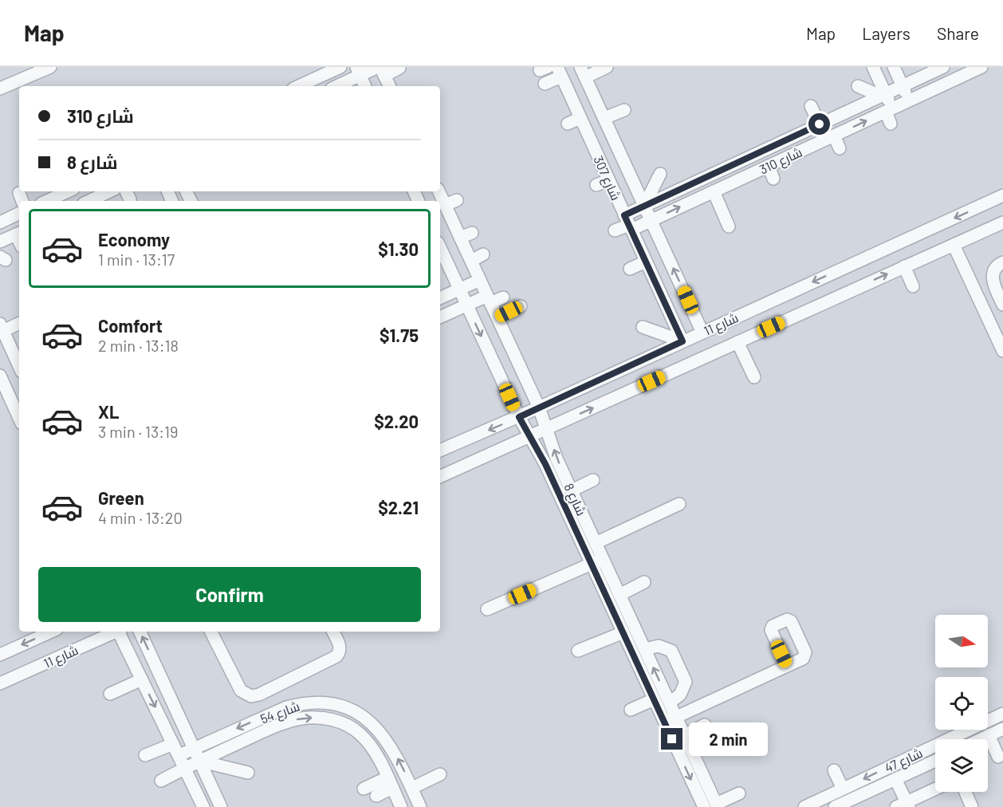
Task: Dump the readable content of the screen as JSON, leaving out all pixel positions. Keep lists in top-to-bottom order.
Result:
{
  "streets": {
    "street": [
      "شارع 310",
      "شارع 307",
      "شارع 11",
      "شارع 8",
      "شارع 54",
      "شارع 47"
    ]
  },
  "crossings": [
    ["شارع 310", "شارع 307"],
    ["شارع 307", "شارع 11"],
    ["شارع 11", "شارع 8"]
  ],
  "north": "right",
  "page": {
    "header": "Map",
    "nav": ["Map", "Layers", "Share"],
    "banner": ["شارع 310", "شارع 8"],
    "list": [
      {
        "name": "Economy",
        "note": "1 min · 13:17",
        "value": "$1.30"
      },
      {
        "name": "Comfort",
        "note": "2 min · 13:18",
        "value": "$1.75"
      },
      {
        "name": "XL",
        "note": "3 min · 13:19",
        "value": "$2.20"
      },
      {
        "name": "Green",
        "note": "4 min · 13:20",
        "value": "$2.21"
      }
    ],
    "buttons": "Confirm",
    "bubble": "2 min"
  }
}
